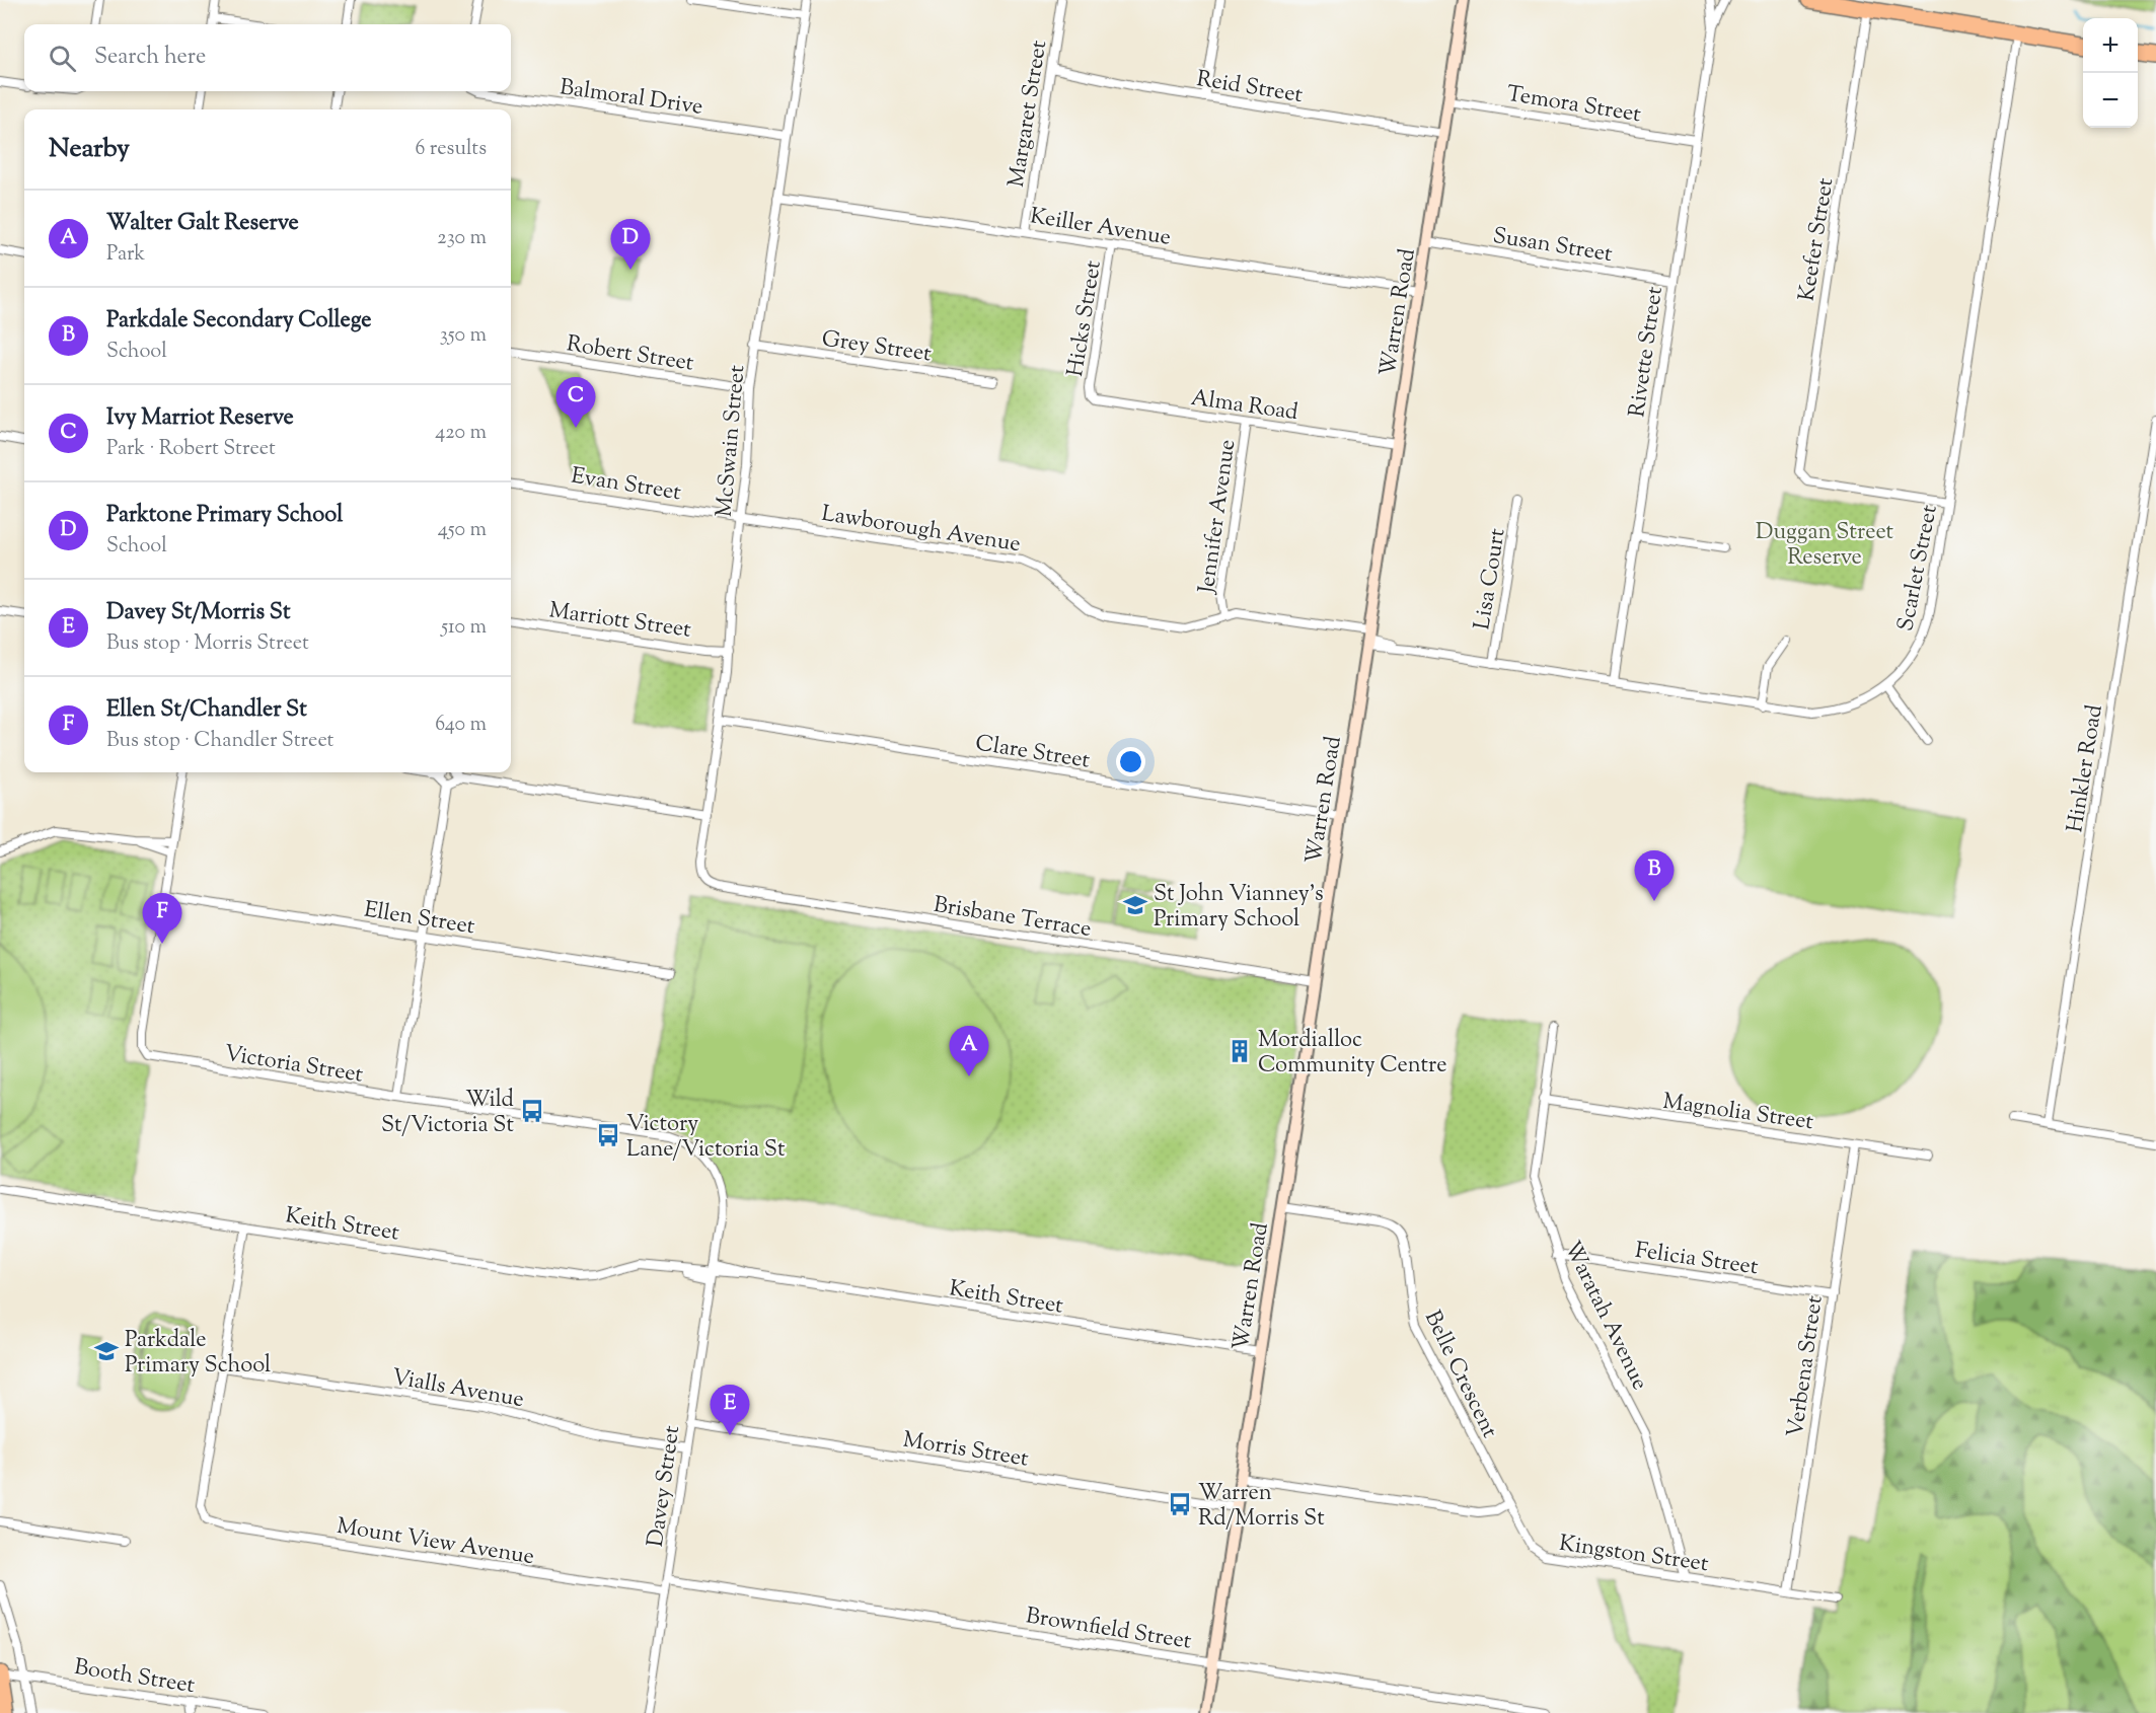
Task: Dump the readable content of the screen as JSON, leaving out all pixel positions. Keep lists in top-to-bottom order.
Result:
{
  "streets": {
    "street": [
      "Reid Street",
      "Balmoral Drive",
      "Temora Street",
      "Margaret Street",
      "Keiller Avenue",
      "Keefer Street",
      "Susan Street",
      "Warren Road",
      "Hicks Street",
      "Grey Street",
      "Robert Street",
      "Rivette Street",
      "Alma Road",
      "McSwain Street",
      "Evan Street",
      "Jennifer Avenue",
      "Lawborough Avenue",
      "Scarlet Street",
      "Lisa Court",
      "Marriott Street",
      "Clare Street",
      "Hinkler Road",
      "Brisbane Terrace",
      "Ellen Street",
      "Victoria Street",
      "Magnolia Street",
      "Keith Street",
      "Felicia Street",
      "Waratah Avenue",
      "Verbena Street",
      "Belle Crescent",
      "Vialls Avenue",
      "Morris Street",
      "Davey Street",
      "Mount View Avenue",
      "Kingston Street",
      "Brownfield Street",
      "Booth Street"
    ]
  },
  "crossings": [
    ["Reid Street", "Margaret Street"],
    ["Reid Street", "Warren Road"],
    ["Balmoral Drive", "McSwain Street"],
    ["Temora Street", "Warren Road"],
    ["Temora Street", "Rivette Street"],
    ["Margaret Street", "Keiller Avenue"],
    ["Keiller Avenue", "Warren Road"],
    ["Keiller Avenue", "Hicks Street"],
    ["Keiller Avenue", "McSwain Street"],
    ["Keefer Street", "Scarlet Street"],
    ["Susan Street", "Warren Road"],
    ["Susan Street", "Rivette Street"],
    ["Warren Road", "Alma Road"],
    ["Warren Road", "Lawborough Avenue"],
    ["Warren Road", "Scarlet Street"],
    ["Warren Road", "Clare Street"],
    ["Warren Road", "Brisbane Terrace"],
    ["Warren Road", "Keith Street"],
    ["Warren Road", "Belle Crescent"],
    ["Warren Road", "Morris Street"],
    ["Warren Road", "Brownfield Street"],
    ["Hicks Street", "Alma Road"],
    ["Grey Street", "McSwain Street"],
    ["Robert Street", "McSwain Street"],
    ["Rivette Street", "Scarlet Street"],
    ["Alma Road", "Jennifer Avenue"],
    ["McSwain Street", "Evan Street"],
    ["McSwain Street", "Lawborough Avenue"],
    ["McSwain Street", "Marriott Street"],
    ["McSwain Street", "Clare Street"],
    ["McSwain Street", "Brisbane Terrace"],
    ["Evan Street", "Lawborough Avenue"],
    ["Jennifer Avenue", "Lawborough Avenue"],
    ["Lawborough Avenue", "Scarlet Street"],
    ["Scarlet Street", "Lisa Court"],
    ["Ellen Street", "Victoria Street"],
    ["Victoria Street", "Keith Street"],
    ["Victoria Street", "Davey Street"],
    ["Magnolia Street", "Waratah Avenue"],
    ["Magnolia Street", "Verbena Street"],
    ["Keith Street", "Davey Street"],
    ["Felicia Street", "Waratah Avenue"],
    ["Felicia Street", "Verbena Street"],
    ["Waratah Avenue", "Kingston Street"],
    ["Verbena Street", "Kingston Street"],
    ["Belle Crescent", "Kingston Street"],
    ["Vialls Avenue", "Davey Street"],
    ["Vialls Avenue", "Mount View Avenue"],
    ["Morris Street", "Davey Street"],
    ["Davey Street", "Mount View Avenue"],
    ["Davey Street", "Brownfield Street"]
  ],
  "parks": ["Duggan Street Reserve"],
  "places": {
    "school or university": ["St John Vianney's Primary School", "Parkdale Primary School"],
    "building": ["Mordialloc Community Centre"],
    "bus stop": ["Wild St/Victoria St", "Victory Lane/Victoria St", "Warren Rd/Morris St"]
  },
  "page": {
    "map_buttons": ["+", "−"],
    "search": "Search here",
    "heading": ["Nearby", "6 results"],
    "list": [
      {
        "mark": "A",
        "name": "Walter Galt Reserve",
        "note": "Park",
        "value": "230 m"
      },
      {
        "mark": "B",
        "name": "Parkdale Secondary College",
        "note": "School",
        "value": "350 m"
      },
      {
        "mark": "C",
        "name": "Ivy Marriot Reserve",
        "note": "Park · Robert Street",
        "value": "420 m"
      },
      {
        "mark": "D",
        "name": "Parktone Primary School",
        "note": "School",
        "value": "450 m"
      },
      {
        "mark": "E",
        "name": "Davey St/Morris St",
        "note": "Bus stop · Morris Street",
        "value": "510 m"
      },
      {
        "mark": "F",
        "name": "Ellen St/Chandler St",
        "note": "Bus stop · Chandler Street",
        "value": "640 m"
      }
    ],
    "pins": [
      "D",
      "C",
      "B",
      "F",
      "A",
      "E"
    ]
  }
}
